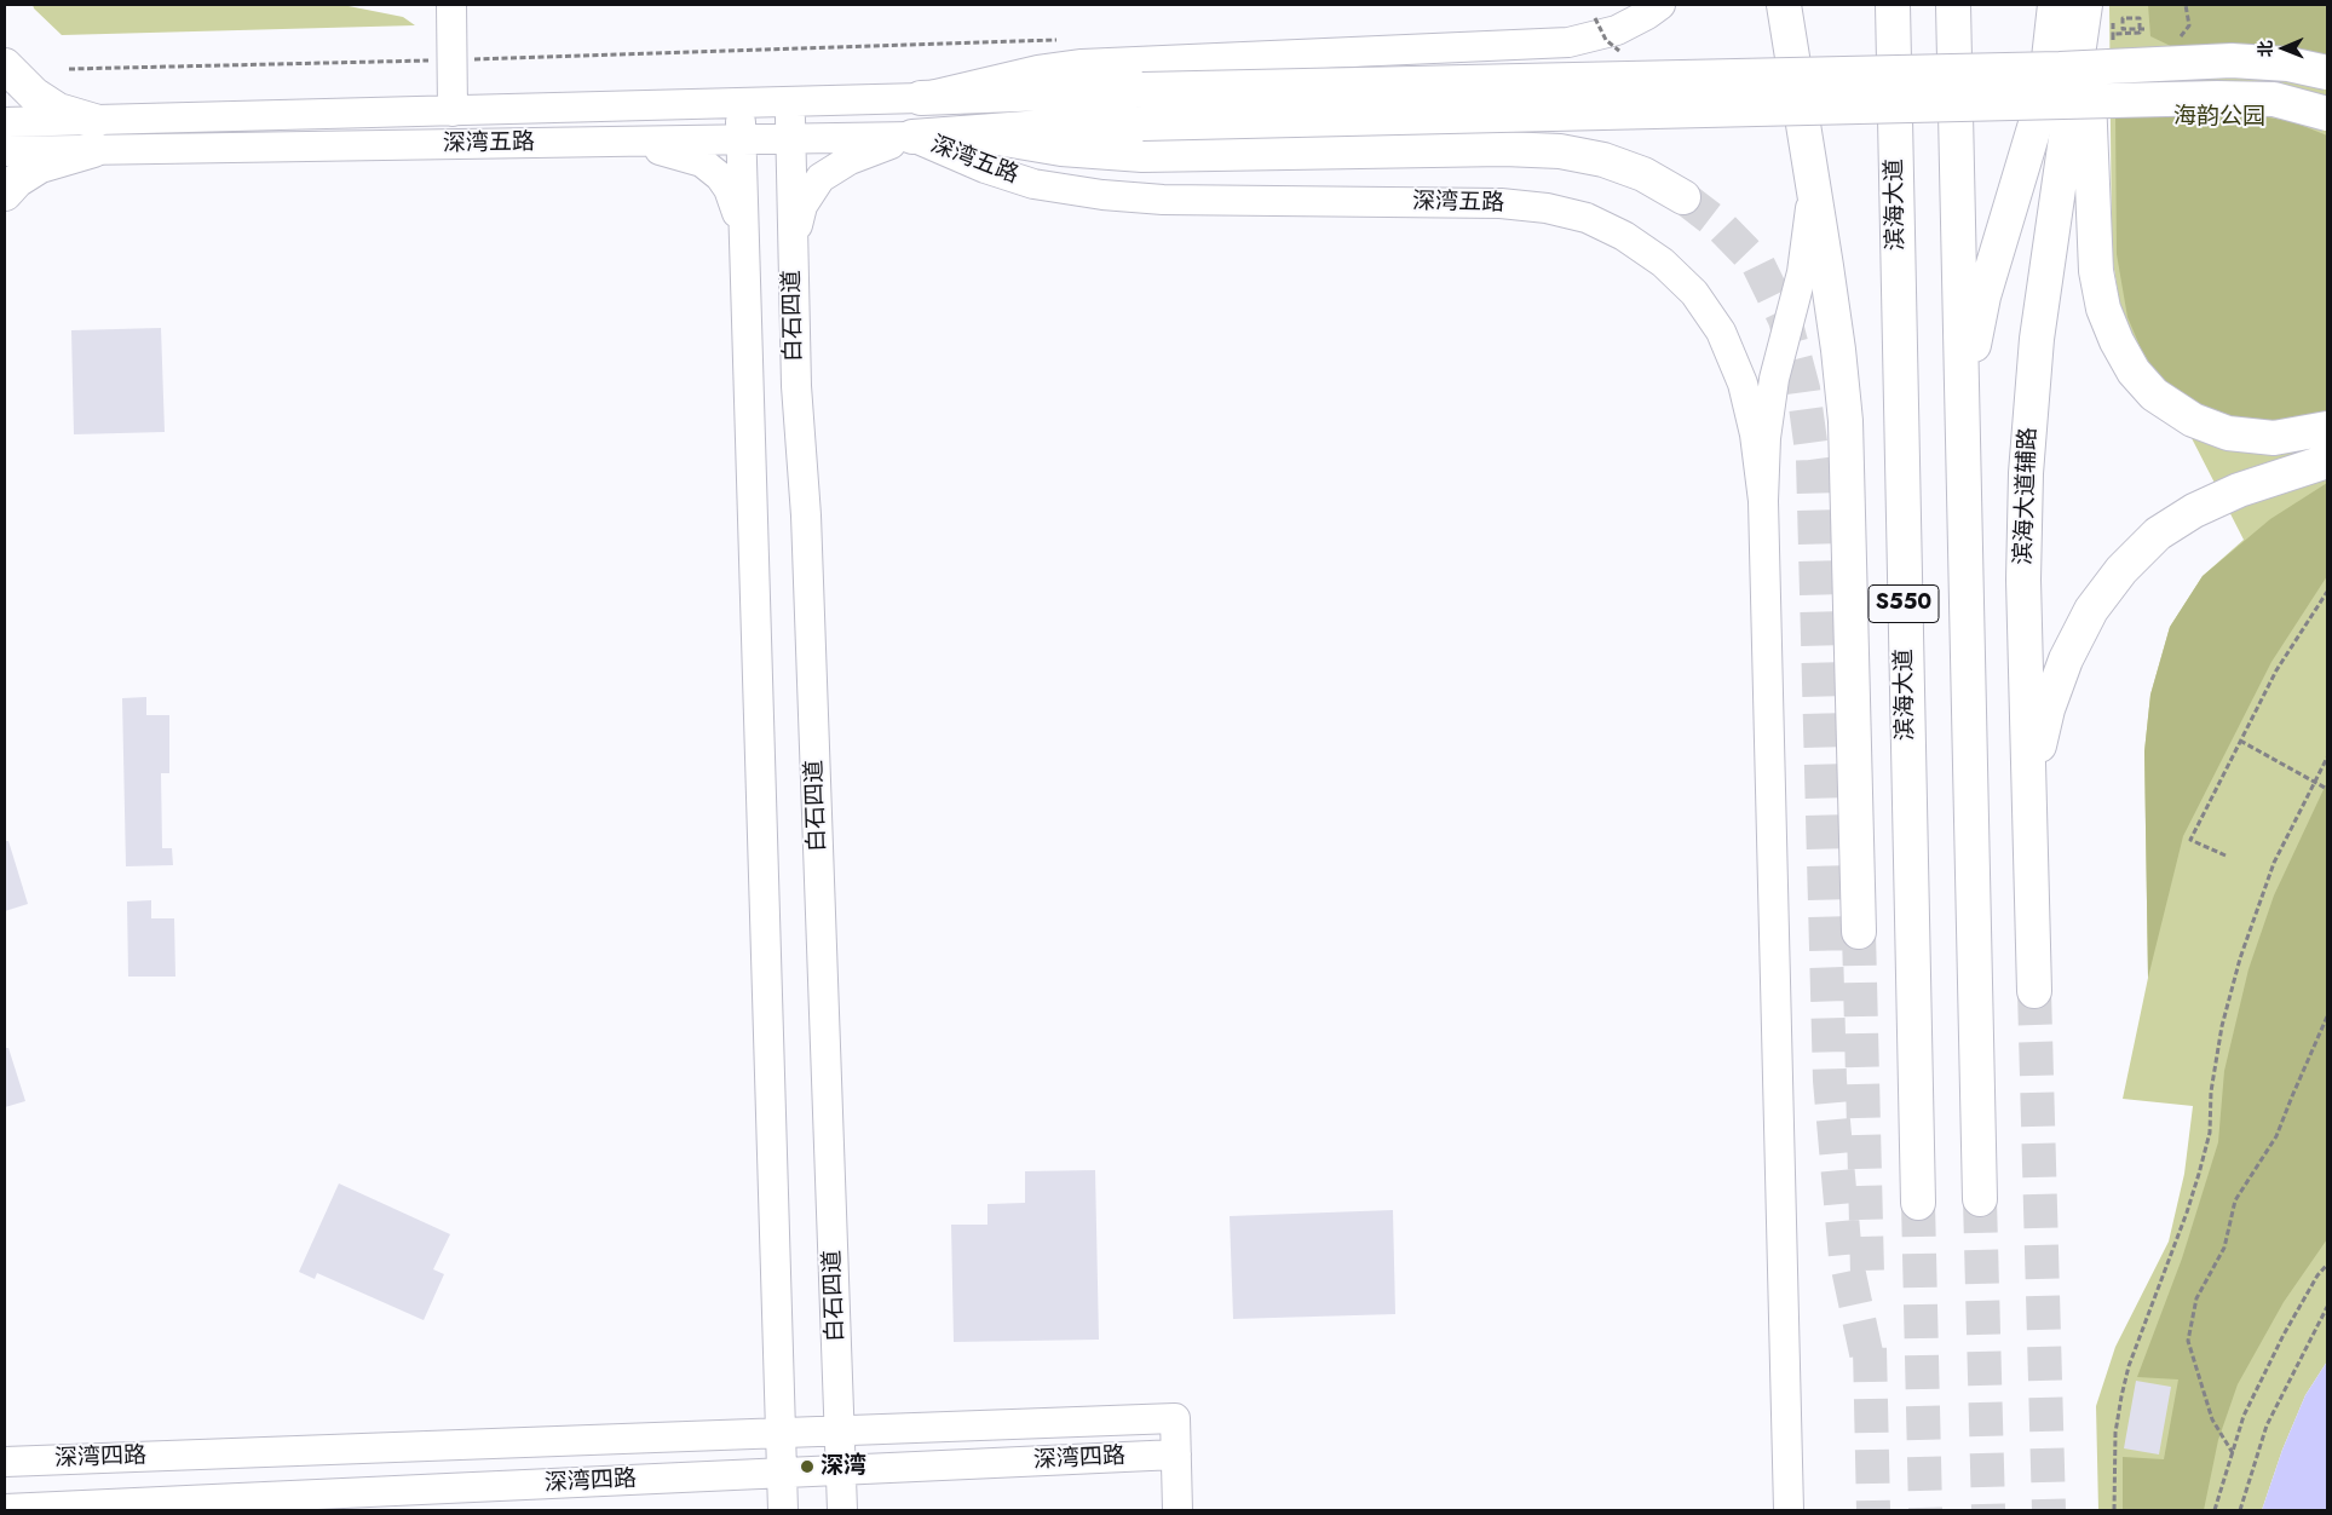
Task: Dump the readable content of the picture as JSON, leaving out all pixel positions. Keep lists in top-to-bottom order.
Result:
{
  "streets": {
    "main road": ["滨海大道", "滨海大道辅路", "S550"],
    "street": ["深湾五路", "白石四道", "深湾四路"]
  },
  "crossings": [
    ["深湾五路", "白石四道"],
    ["白石四道", "深湾四路"]
  ],
  "parks": ["海韵公园"],
  "places": ["深湾"],
  "north": "left"
}
